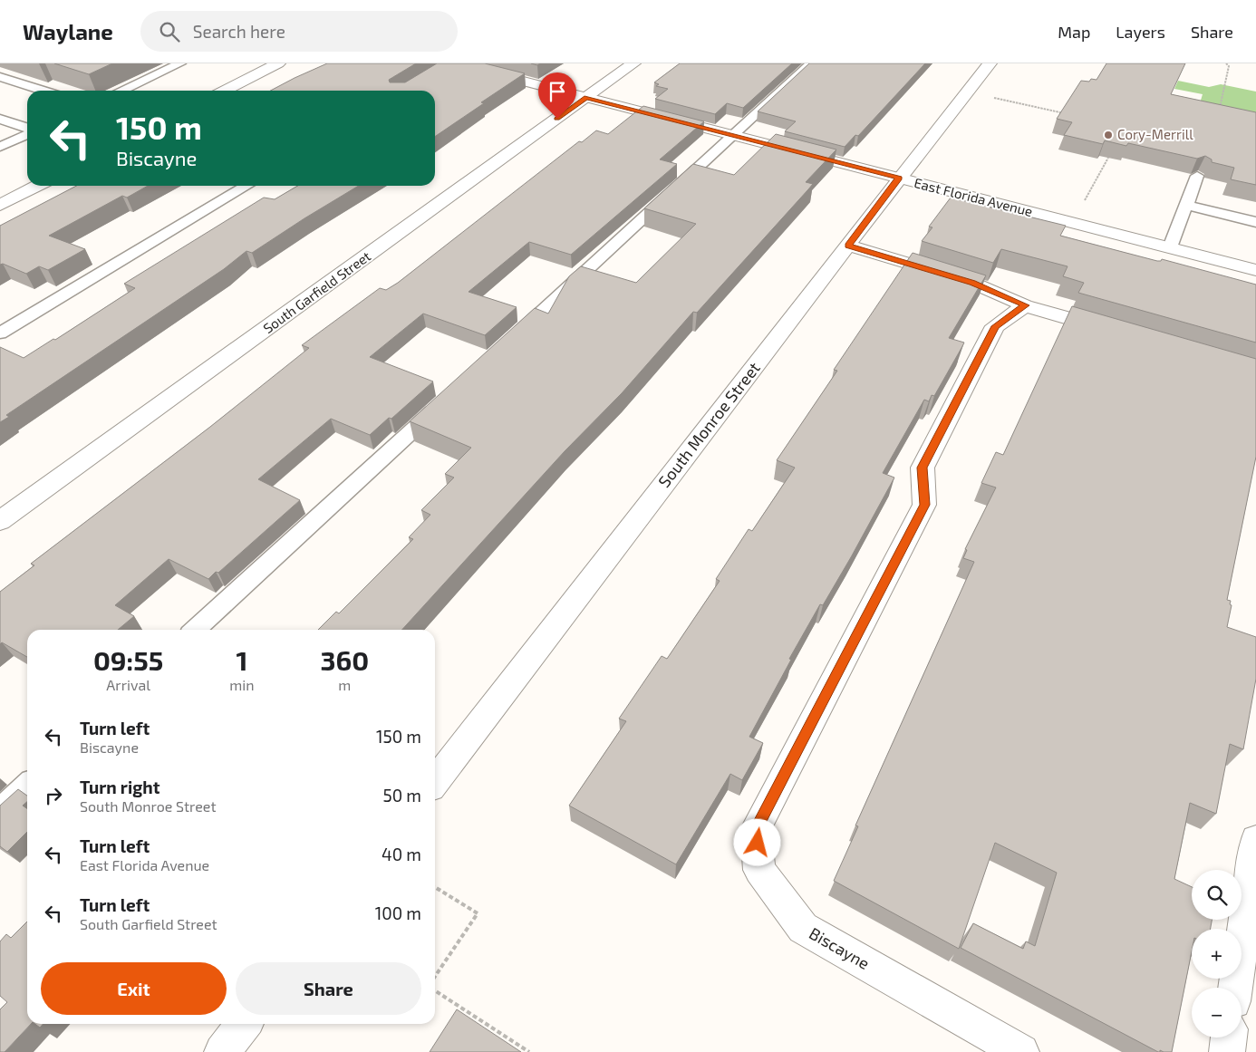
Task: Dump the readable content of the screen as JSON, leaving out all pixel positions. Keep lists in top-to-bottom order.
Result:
{
  "streets": {
    "street": [
      "East Florida Avenue",
      "South Garfield Street",
      "South Monroe Street",
      "Biscayne"
    ]
  },
  "crossings": [
    ["East Florida Avenue", "South Garfield Street"],
    ["East Florida Avenue", "South Monroe Street"]
  ],
  "places": ["Cory-Merrill"],
  "page": {
    "header": "Waylane",
    "search": "Search here",
    "nav": ["Map", "Layers", "Share"],
    "turn": ["150 m", "Biscayne"],
    "eta": [
      "09:55",
      "Arrival",
      "1",
      "min",
      "360",
      "m"
    ],
    "list": [
      {
        "name": "Turn left",
        "note": "Biscayne",
        "value": "150 m"
      },
      {
        "name": "Turn right",
        "note": "South Monroe Street",
        "value": "50 m"
      },
      {
        "name": "Turn left",
        "note": "East Florida Avenue",
        "value": "40 m"
      },
      {
        "name": "Turn left",
        "note": "South Garfield Street",
        "value": "100 m"
      }
    ],
    "map_buttons": ["+", "−"],
    "buttons": ["Exit", "Share"]
  }
}
